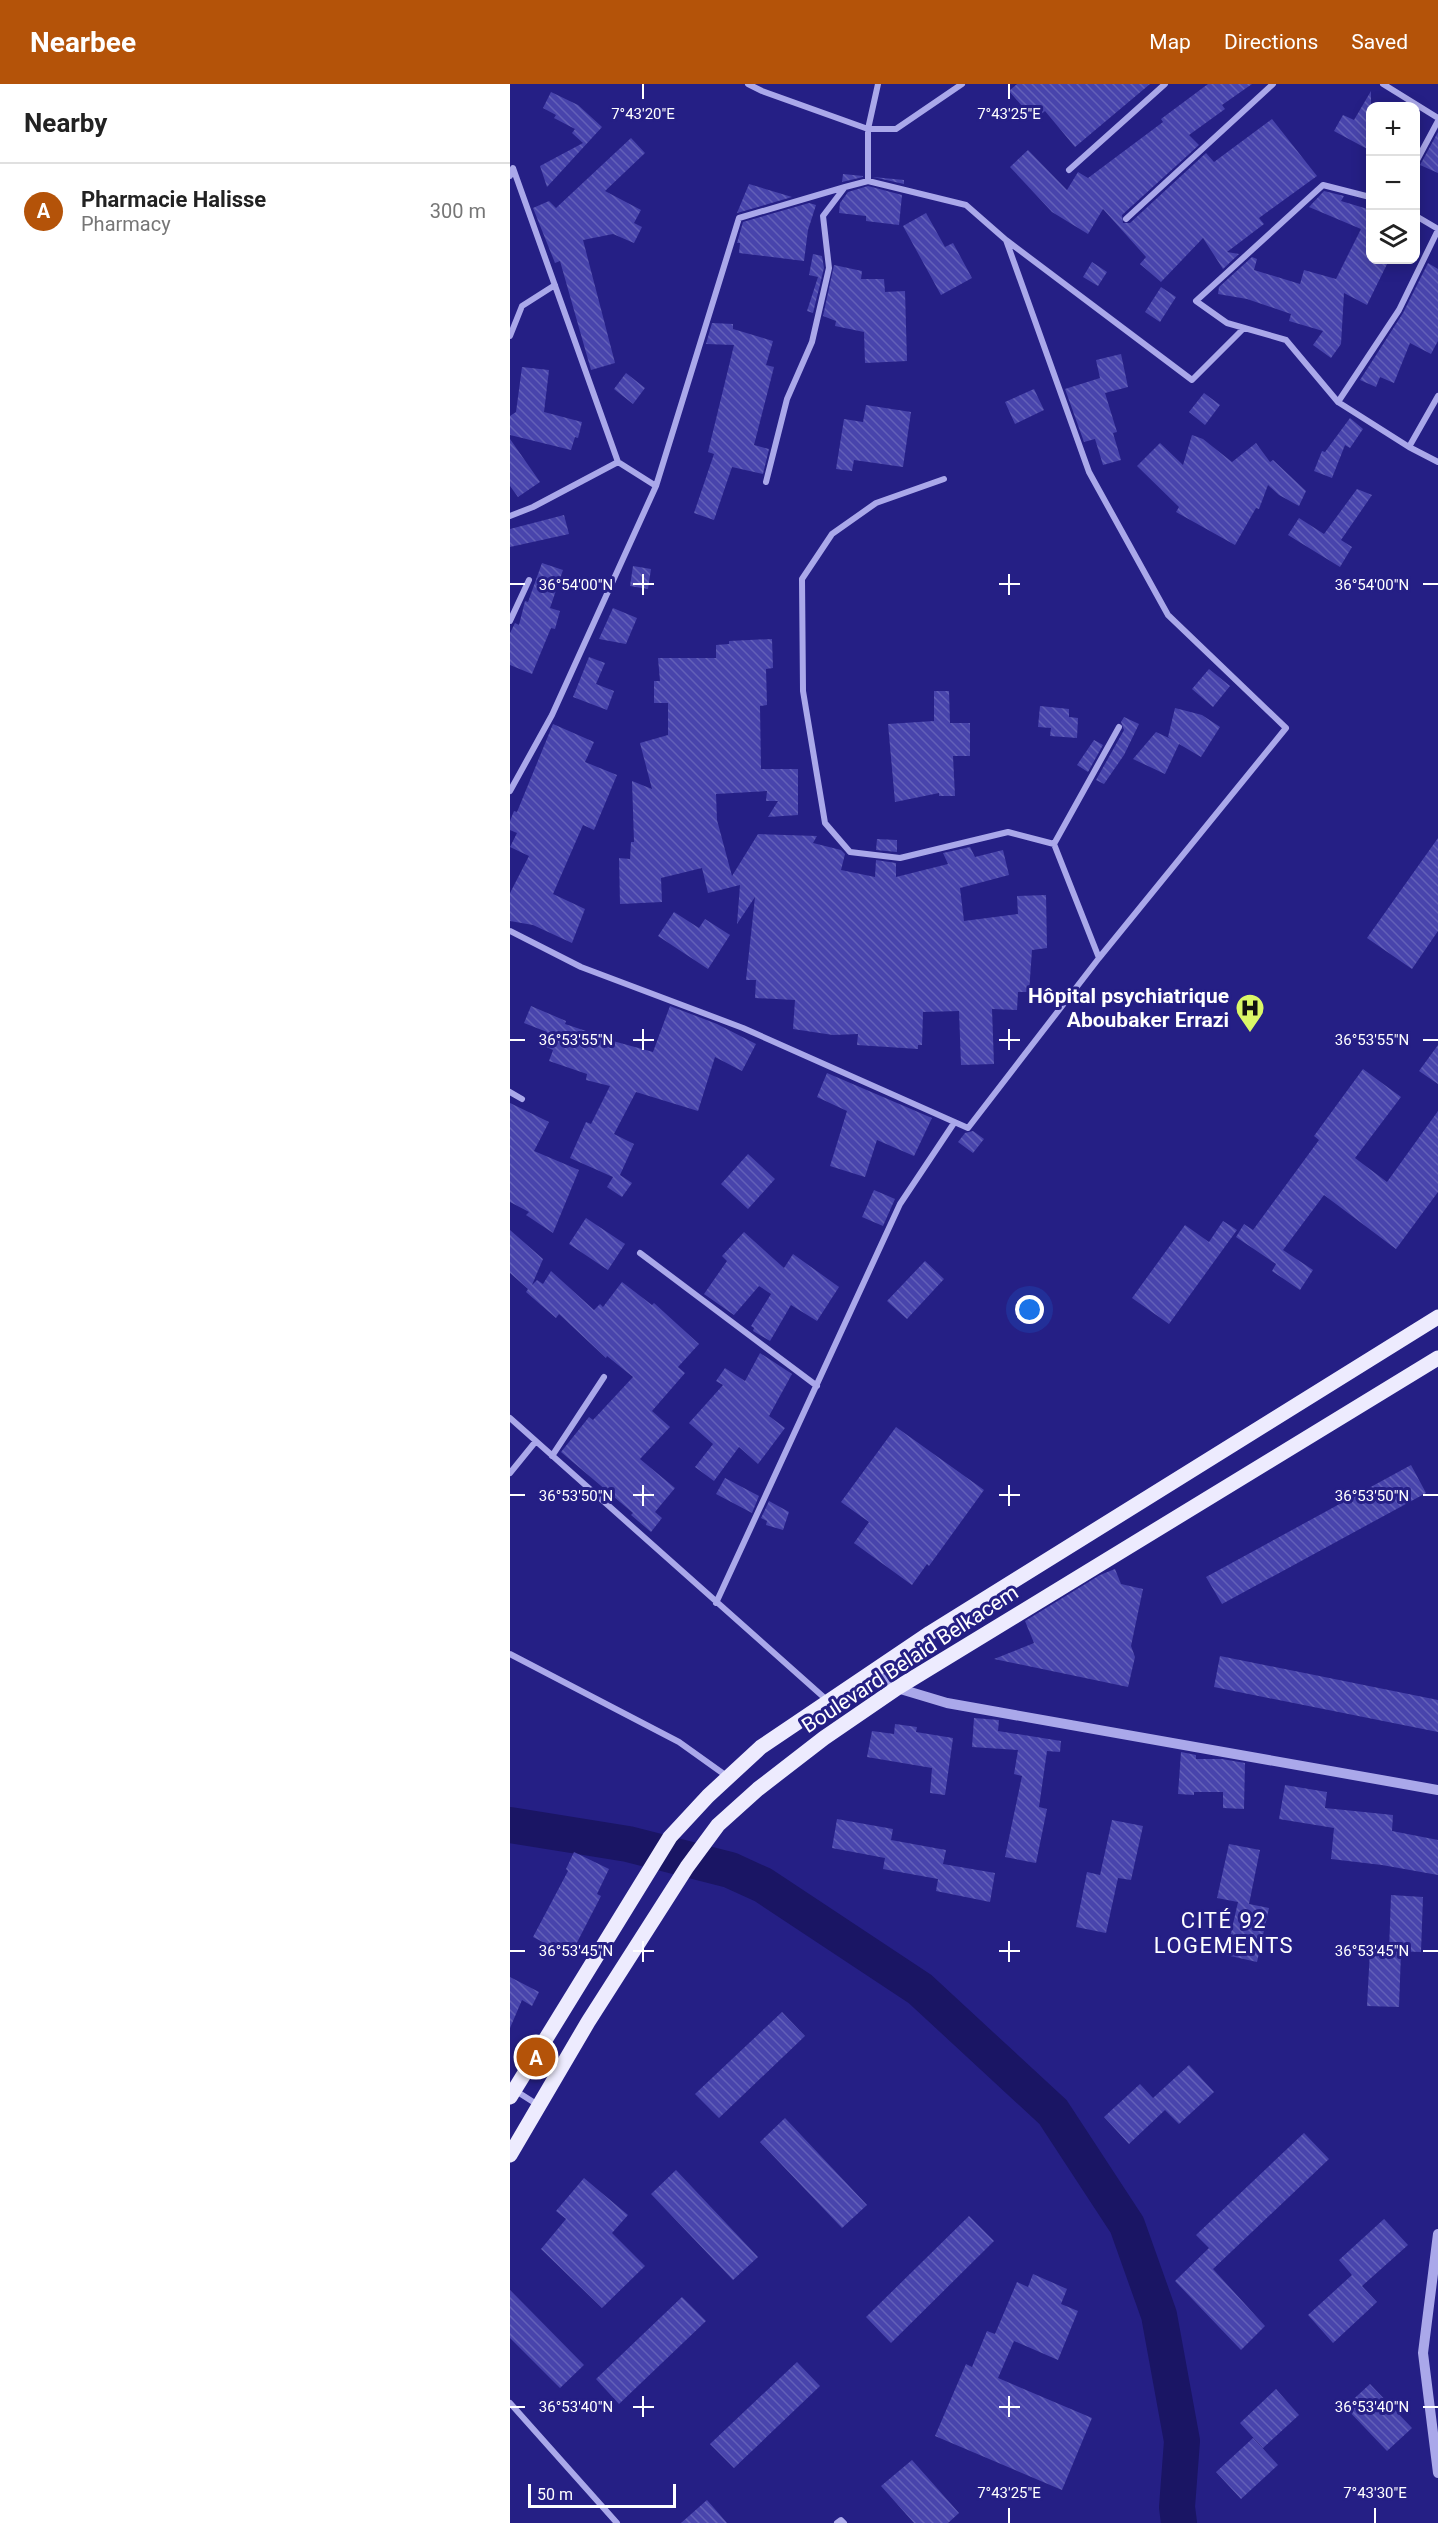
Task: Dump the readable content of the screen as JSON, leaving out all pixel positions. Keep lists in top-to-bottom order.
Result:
{
  "streets": {
    "main road": ["Boulevard Belaid Belkacem"]
  },
  "districts": ["CITÉ 92 LOGEMENTS"],
  "places": {
    "hospital": ["Hôpital psychiatrique Aboubaker Errazi"]
  },
  "scale_bar": "50 m",
  "page": {
    "header": "Nearbee",
    "nav": ["Map", "Directions", "Saved"],
    "heading": "Nearby",
    "map_buttons": ["+", "−"],
    "list": [
      {
        "mark": "A",
        "name": "Pharmacie Halisse",
        "note": "Pharmacy",
        "value": "300 m"
      }
    ],
    "pins": "A",
    "scale": "50 m"
  },
  "coordinates": [
    "7°43'20\"E",
    "7°43'25\"E",
    "36°54'00\"N",
    "36°53'55\"N",
    "36°53'50\"N",
    "36°53'45\"N",
    "36°53'40\"N",
    "7°43'30\"E"
  ]
}
